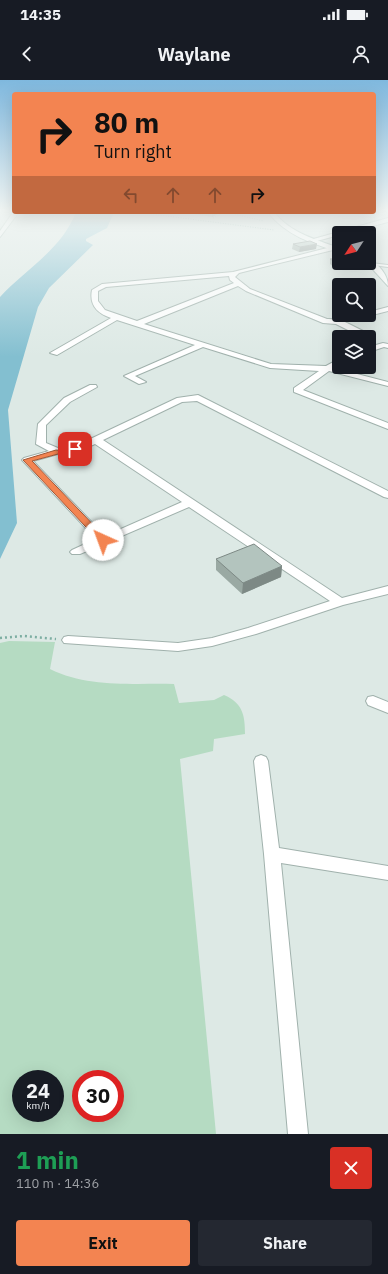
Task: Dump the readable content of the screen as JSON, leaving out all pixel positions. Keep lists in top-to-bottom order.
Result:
{
  "north": "bottom left",
  "page": {
    "status": "14:35",
    "header": "Waylane",
    "turn": ["80 m", "Turn right"],
    "speed": "24 km/h",
    "limit": "30",
    "heading": ["1 min", "110 m · 14:36"],
    "buttons": ["Exit", "Share"]
  }
}
